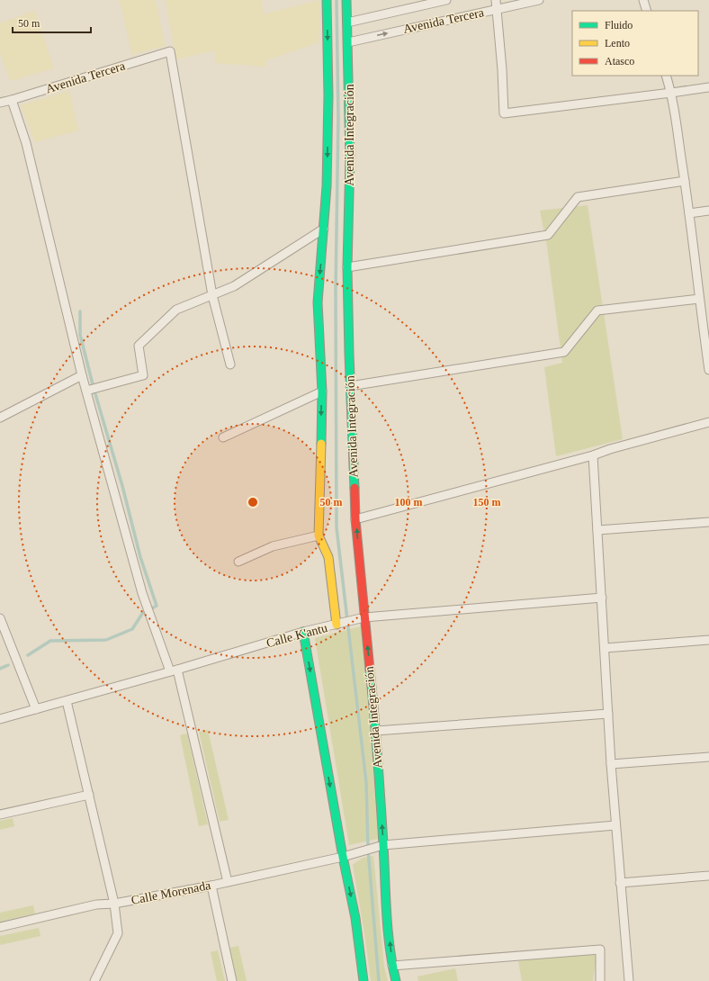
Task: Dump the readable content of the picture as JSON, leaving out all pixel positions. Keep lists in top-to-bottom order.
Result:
{
  "streets": {
    "street": [
      "Avenida Tercera",
      "Avenida Integración",
      "Calle K'antu",
      "Calle Morenada"
    ]
  },
  "crossings": [
    ["Avenida Tercera", "Avenida Integración"],
    ["Avenida Integración", "Calle K'antu"],
    ["Avenida Integración", "Calle Morenada"]
  ],
  "legend": ["Fluido", "Lento", "Atasco"],
  "scale_bar": "50 m",
  "rings": ["50 m", "100 m", "150 m"]
}
